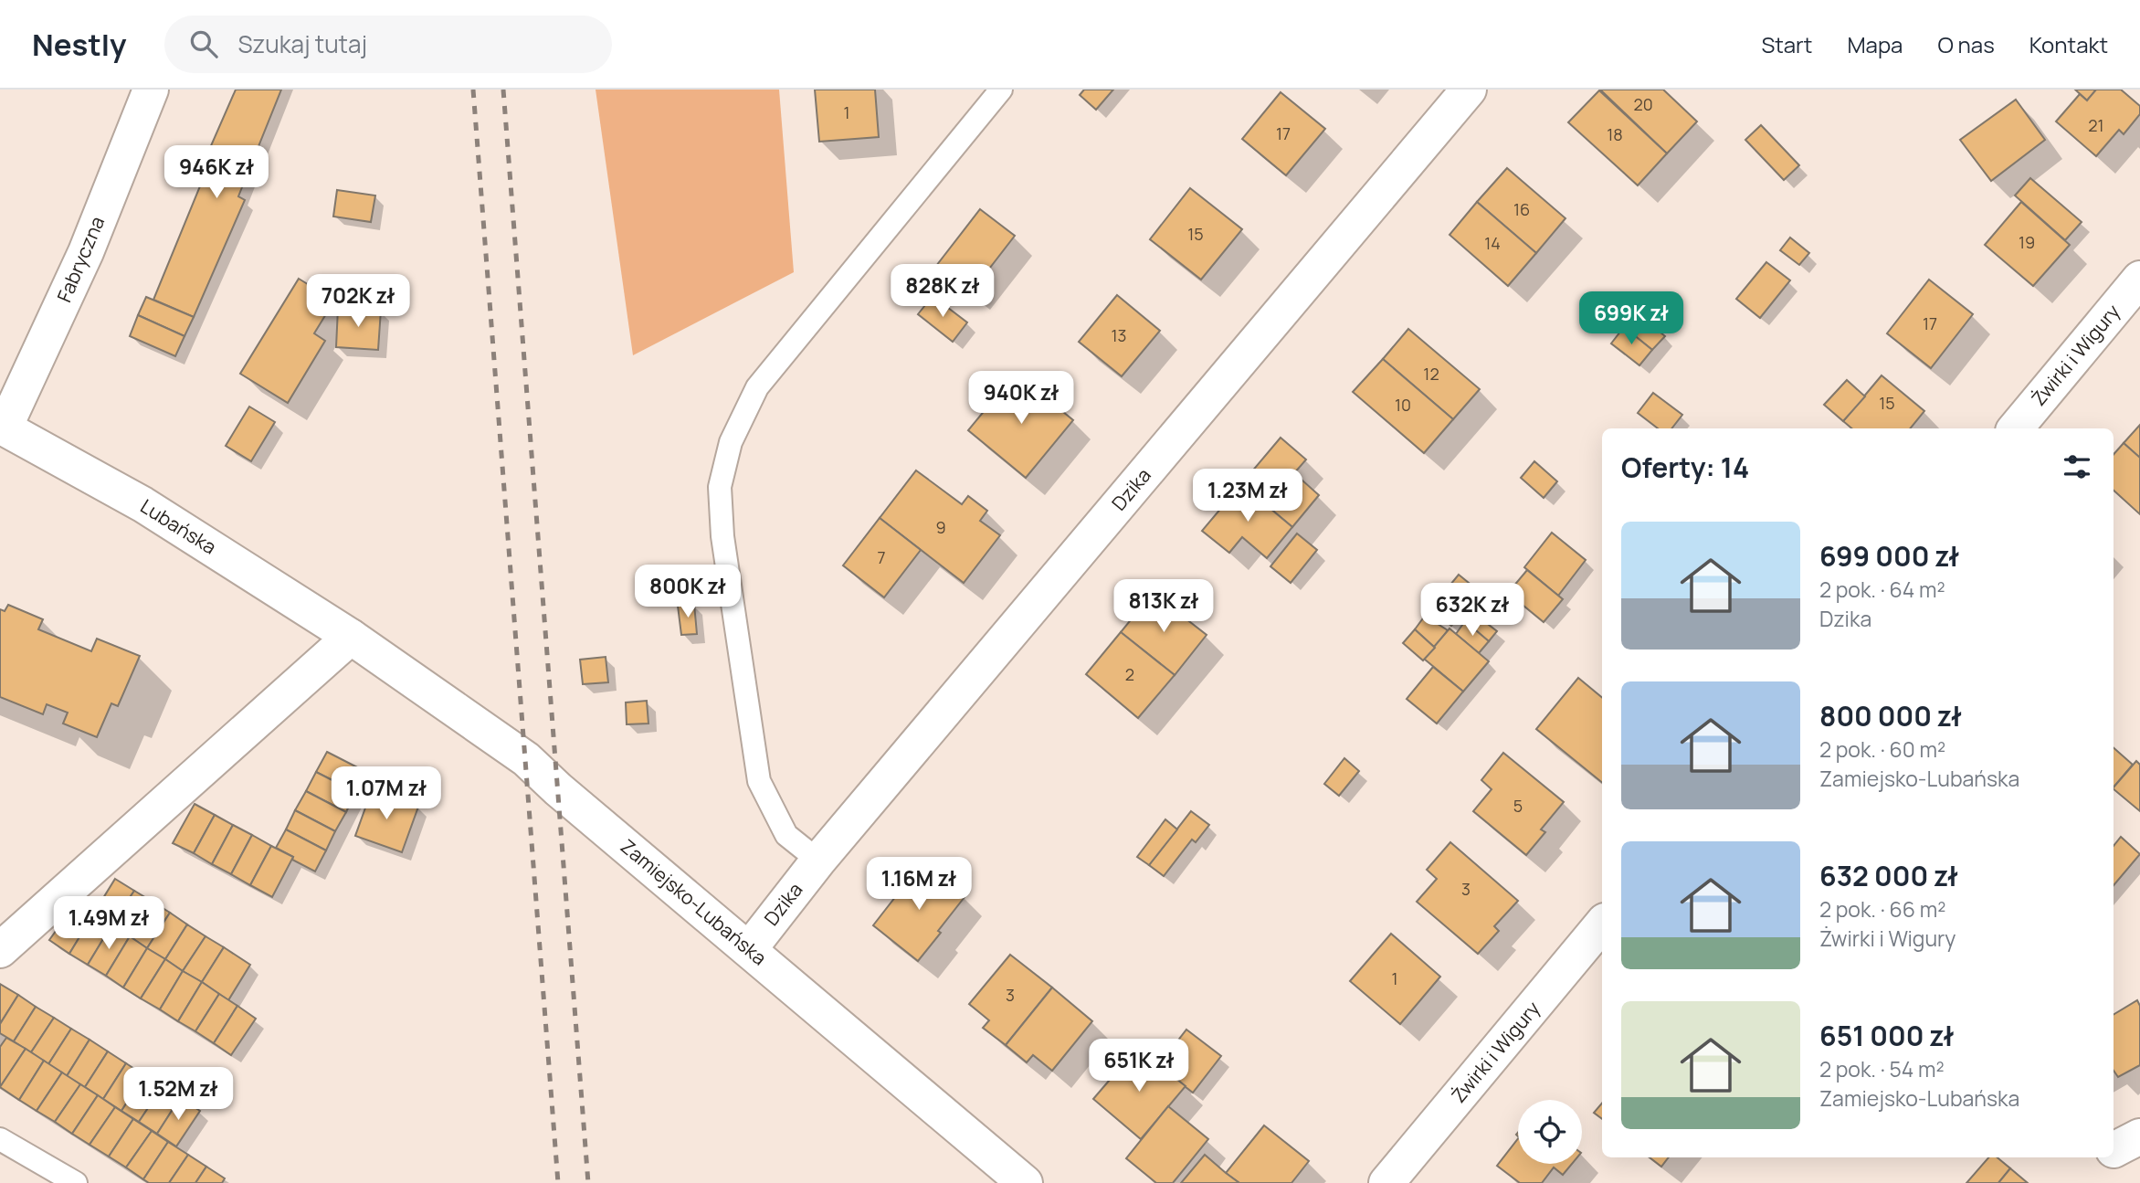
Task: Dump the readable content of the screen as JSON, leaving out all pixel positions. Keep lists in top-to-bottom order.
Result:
{
  "streets": {
    "street": [
      "Fabryczna",
      "Żwirki i Wigury",
      "Dzika",
      "Lubańska",
      "Zamiejsko-Lubańska"
    ]
  },
  "crossings": [
    ["Fabryczna", "Lubańska"],
    ["Dzika", "Zamiejsko-Lubańska"],
    ["Lubańska", "Zamiejsko-Lubańska"]
  ],
  "house_numbers": [
    "20",
    "1",
    "21",
    "17",
    "18",
    "16",
    "15",
    "19",
    "14",
    "17",
    "13",
    "12",
    "15",
    "10",
    "9",
    "7",
    "2",
    "5",
    "3",
    "1",
    "3"
  ],
  "page": {
    "header": "Nestly",
    "search": "Szukaj tutaj",
    "nav": [
      "Start",
      "Mapa",
      "O nas",
      "Kontakt"
    ],
    "price": [
      "946K zł",
      "828K zł",
      "702K zł",
      "699K zł",
      "940K zł",
      "1.23M zł",
      "800K zł",
      "813K zł",
      "632K zł",
      "1.07M zł",
      "1.16M zł",
      "1.49M zł",
      "651K zł",
      "1.52M zł"
    ],
    "heading": "Oferty: 14",
    "list": [
      {
        "name": "699 000 zł",
        "note": "2 pok. · 64 m² · Dzika"
      },
      {
        "name": "800 000 zł",
        "note": "2 pok. · 60 m² · Zamiejsko-Lubańska"
      },
      {
        "name": "632 000 zł",
        "note": "2 pok. · 66 m² · Żwirki i Wigury"
      },
      {
        "name": "651 000 zł",
        "note": "2 pok. · 54 m² · Zamiejsko-Lubańska"
      }
    ]
  }
}
